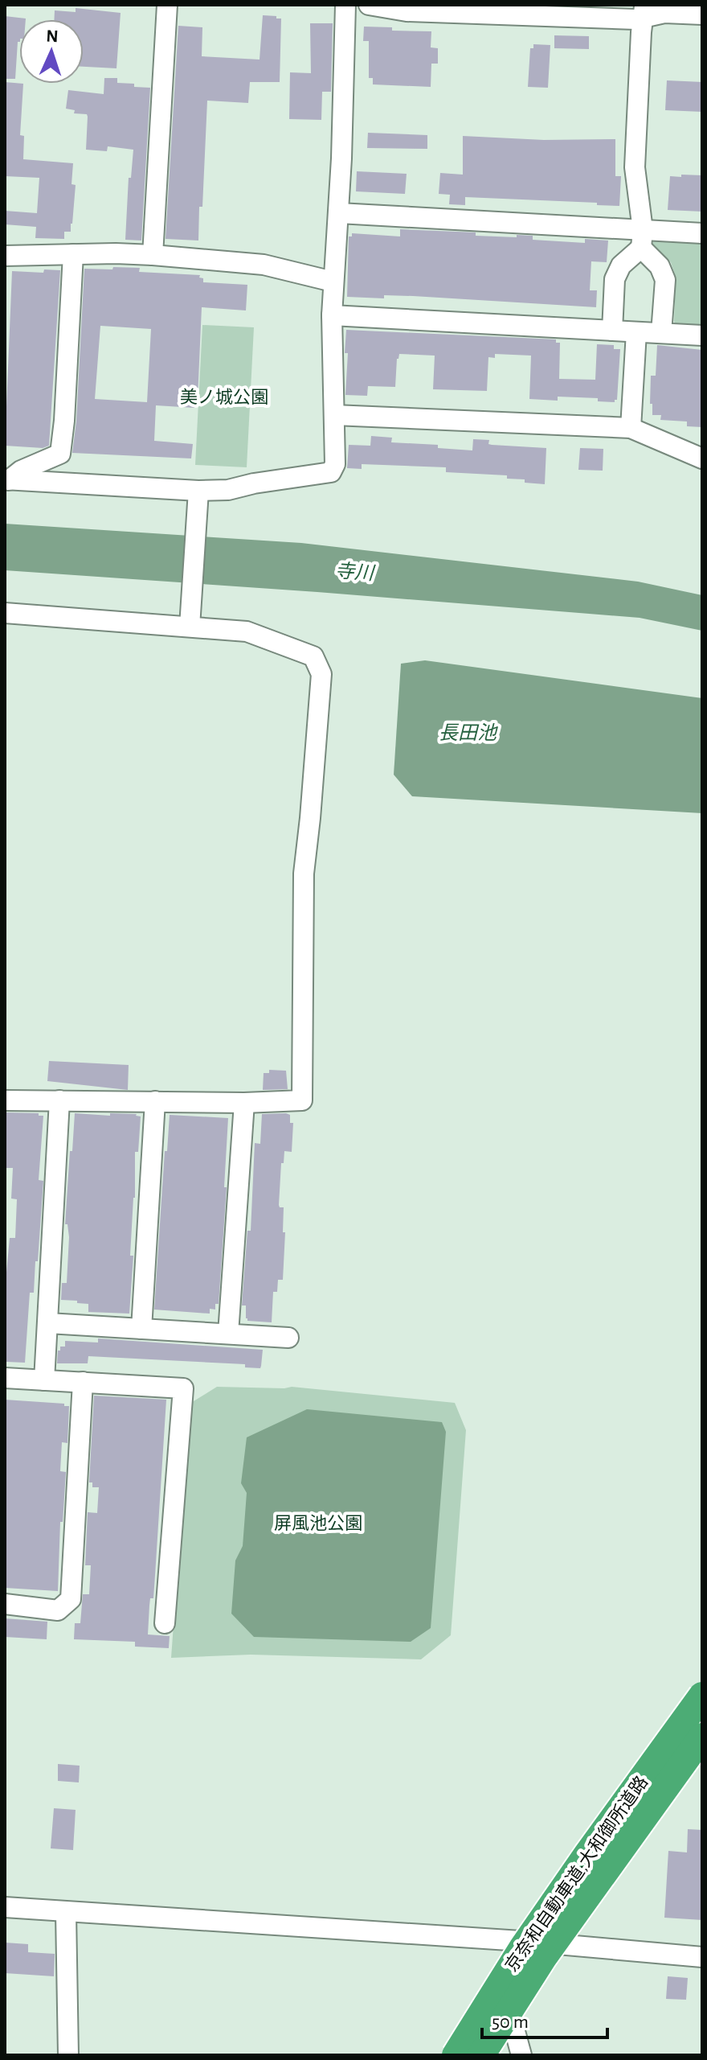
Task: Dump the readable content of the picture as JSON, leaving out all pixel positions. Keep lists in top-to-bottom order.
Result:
{
  "streets": {
    "highway": ["京奈和自動車道;大和御所道路"]
  },
  "water": ["寺川", "長田池"],
  "parks": ["美ノ城公園", "屏風池公園"],
  "scale_bar": "50 m",
  "north": "top"
}
